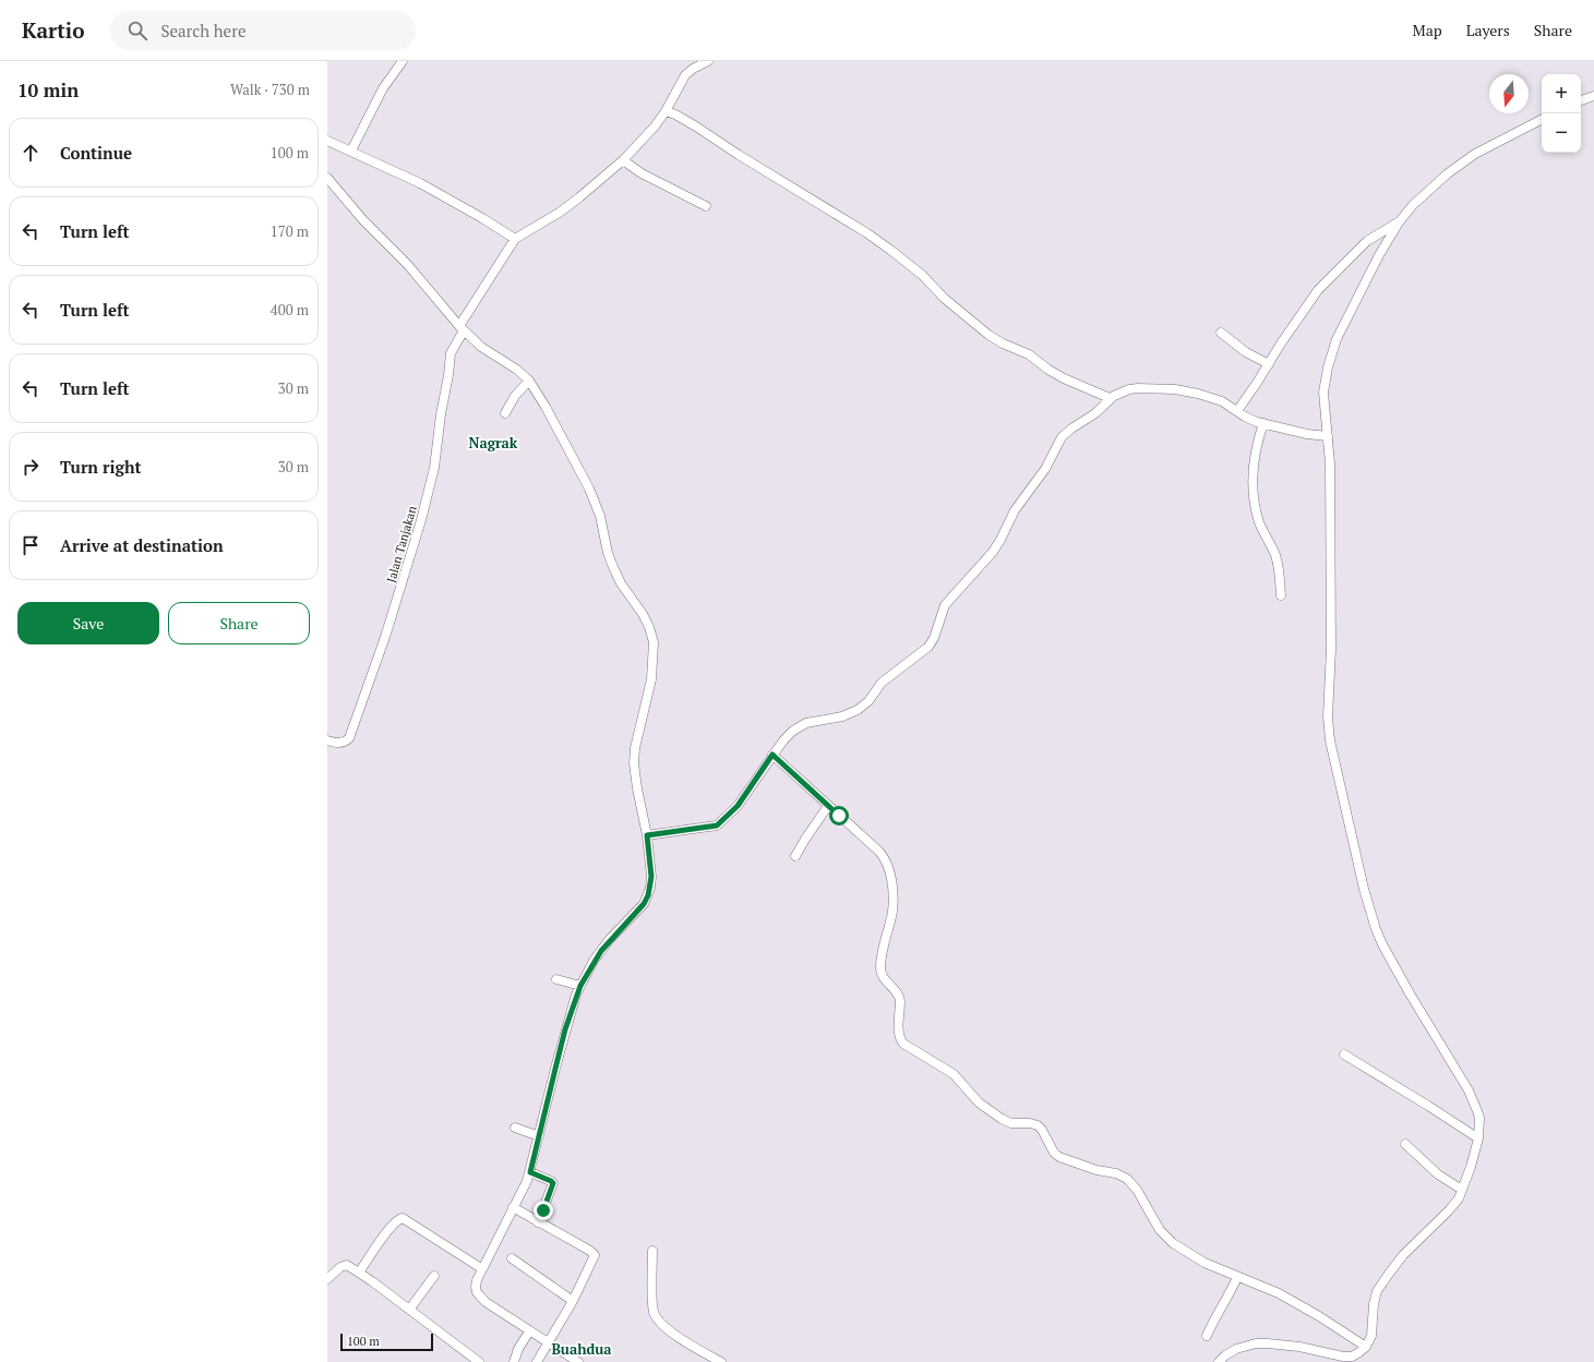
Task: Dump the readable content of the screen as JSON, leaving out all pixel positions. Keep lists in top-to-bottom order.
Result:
{
  "streets": {
    "street": ["Jalan Tanjakan"]
  },
  "districts": ["Nagrak", "Buahdua"],
  "scale_bar": "100 m",
  "north": "bottom",
  "page": {
    "header": "Kartio",
    "search": "Search here",
    "nav": ["Map", "Layers", "Share"],
    "heading": ["10 min", "Walk · 730 m"],
    "map_buttons": ["+", "−"],
    "list": [
      ["Continue", "100 m"],
      ["Turn left", "170 m"],
      ["Turn left", "400 m"],
      ["Turn left", "30 m"],
      ["Turn right", "30 m"],
      "Arrive at destination"
    ],
    "buttons": ["Save", "Share"],
    "scale": "100 m"
  }
}
